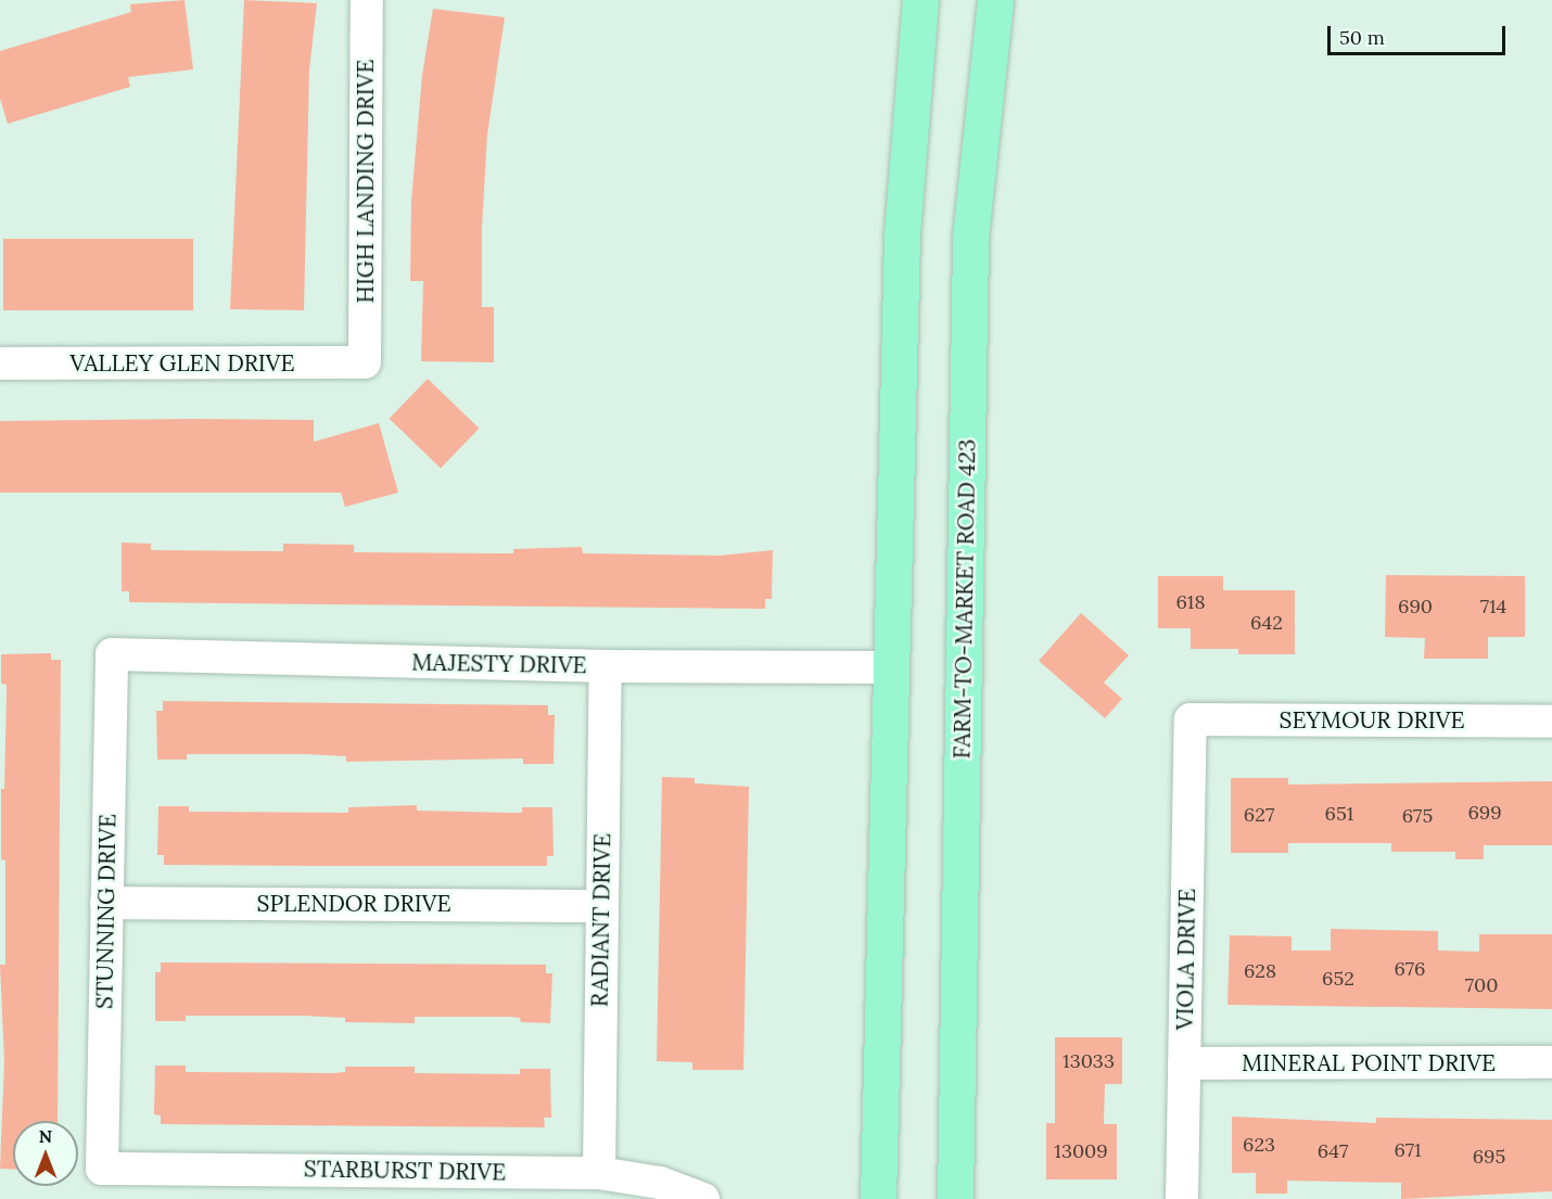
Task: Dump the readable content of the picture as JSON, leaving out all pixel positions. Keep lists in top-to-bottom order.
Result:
{
  "streets": {
    "main road": ["FARM-TO-MARKET ROAD 423"],
    "street": [
      "HIGH LANDING DRIVE",
      "VALLEY GLEN DRIVE",
      "MAJESTY DRIVE",
      "SEYMOUR DRIVE",
      "SPLENDOR DRIVE",
      "STUNNING DRIVE",
      "RADIANT DRIVE",
      "VIOLA DRIVE",
      "MINERAL POINT DRIVE",
      "STARBURST DRIVE"
    ]
  },
  "crossings": [
    ["HIGH LANDING DRIVE", "VALLEY GLEN DRIVE"],
    ["MAJESTY DRIVE", "STUNNING DRIVE"],
    ["MAJESTY DRIVE", "RADIANT DRIVE"],
    ["SEYMOUR DRIVE", "VIOLA DRIVE"],
    ["SPLENDOR DRIVE", "STUNNING DRIVE"],
    ["SPLENDOR DRIVE", "RADIANT DRIVE"],
    ["STUNNING DRIVE", "STARBURST DRIVE"],
    ["RADIANT DRIVE", "STARBURST DRIVE"],
    ["VIOLA DRIVE", "MINERAL POINT DRIVE"]
  ],
  "house_numbers": [
    "618",
    "690",
    "714",
    "642",
    "699",
    "651",
    "627",
    "675",
    "676",
    "628",
    "652",
    "700",
    "13033",
    "623",
    "671",
    "13009",
    "647",
    "695"
  ],
  "scale_bar": "50 m",
  "north": "top"
}
